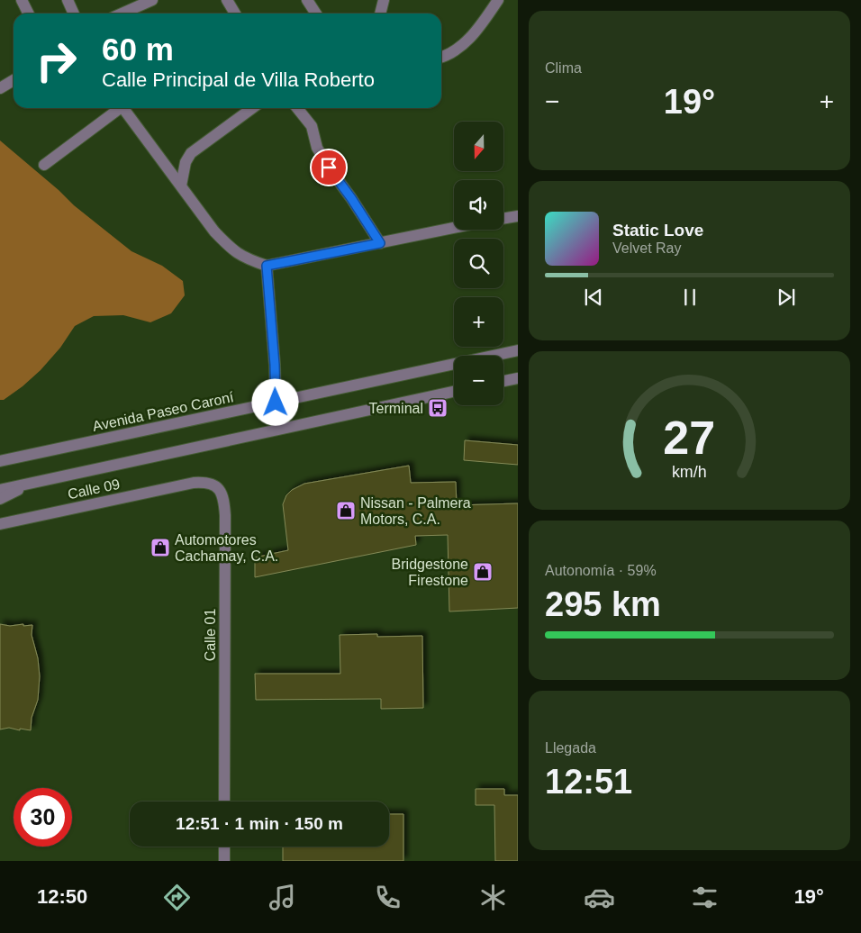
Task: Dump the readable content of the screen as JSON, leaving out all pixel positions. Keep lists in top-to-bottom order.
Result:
{
  "streets": {
    "street": ["Avenida Paseo Caroní", "Calle 09", "Calle 01"]
  },
  "crossings": [
    ["Calle 09", "Calle 01"]
  ],
  "places": {
    "bus stop": ["Terminal"],
    "shop": ["Nissan - Palmera Motors, C.A.", "Automotores Cachamay, C.A.", "Bridgestone Firestone"]
  },
  "north": "bottom",
  "page": {
    "tile": [
      "Clima",
      ["Autonomía · 59%", "295 km"],
      ["Llegada", "12:51"]
    ],
    "turn": ["60 m", "Calle Principal de Villa Roberto"],
    "heat": ["−", "19°", "+"],
    "map_buttons": ["+", "−"],
    "song": ["Static Love", "Velvet Ray"],
    "limit": "30",
    "trip": "12:51 · 1 min · 150 m",
    "tabs": ["12:50", "19°"],
    "gauge": ["27", "km/h"]
  }
}
